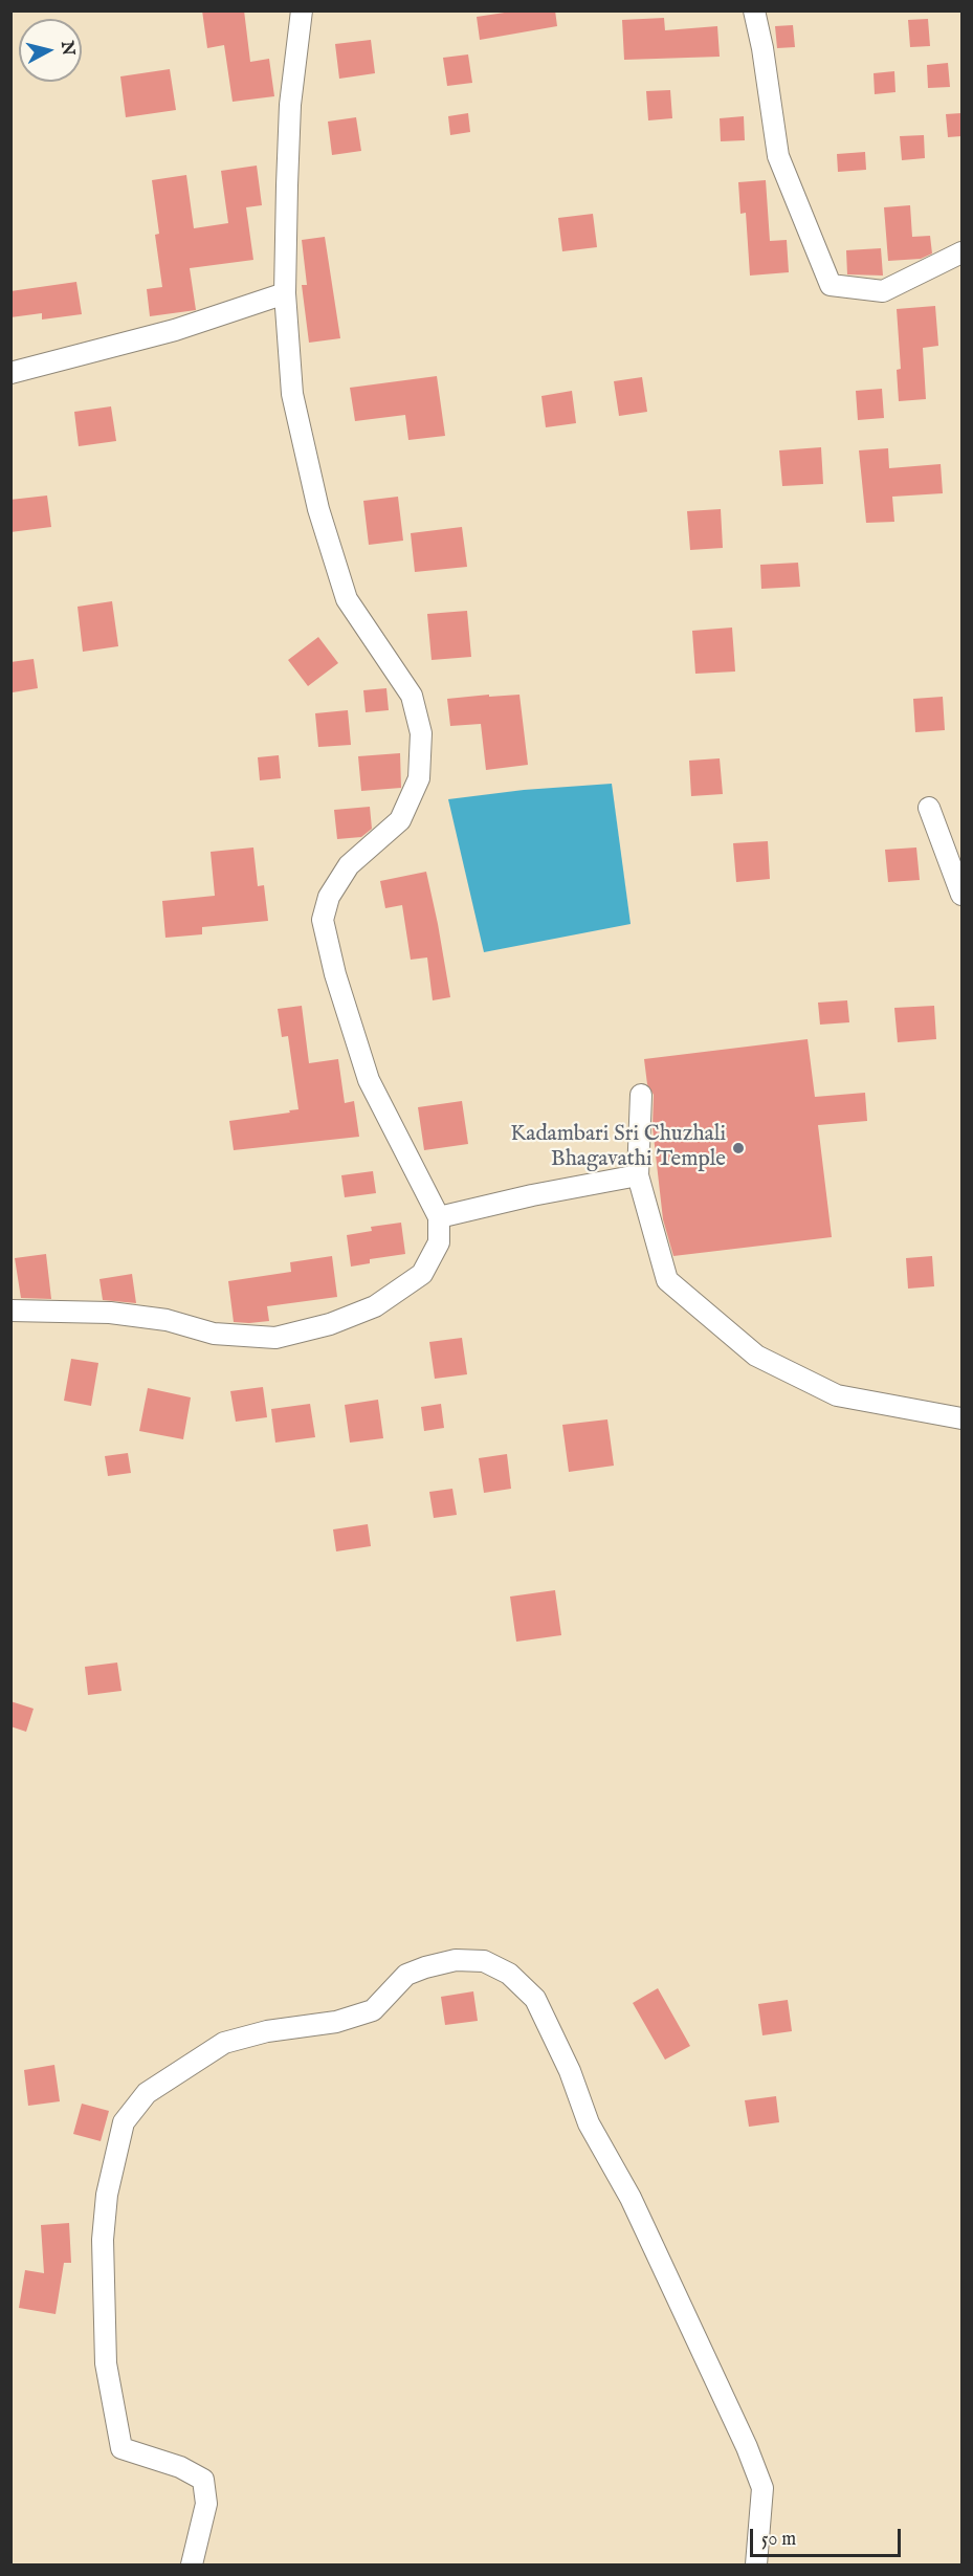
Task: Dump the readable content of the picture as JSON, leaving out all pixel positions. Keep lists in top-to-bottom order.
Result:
{
  "places": ["Kadambari Sri Chuzhali Bhagavathi Temple"],
  "scale_bar": "50 m",
  "north": "right"
}
